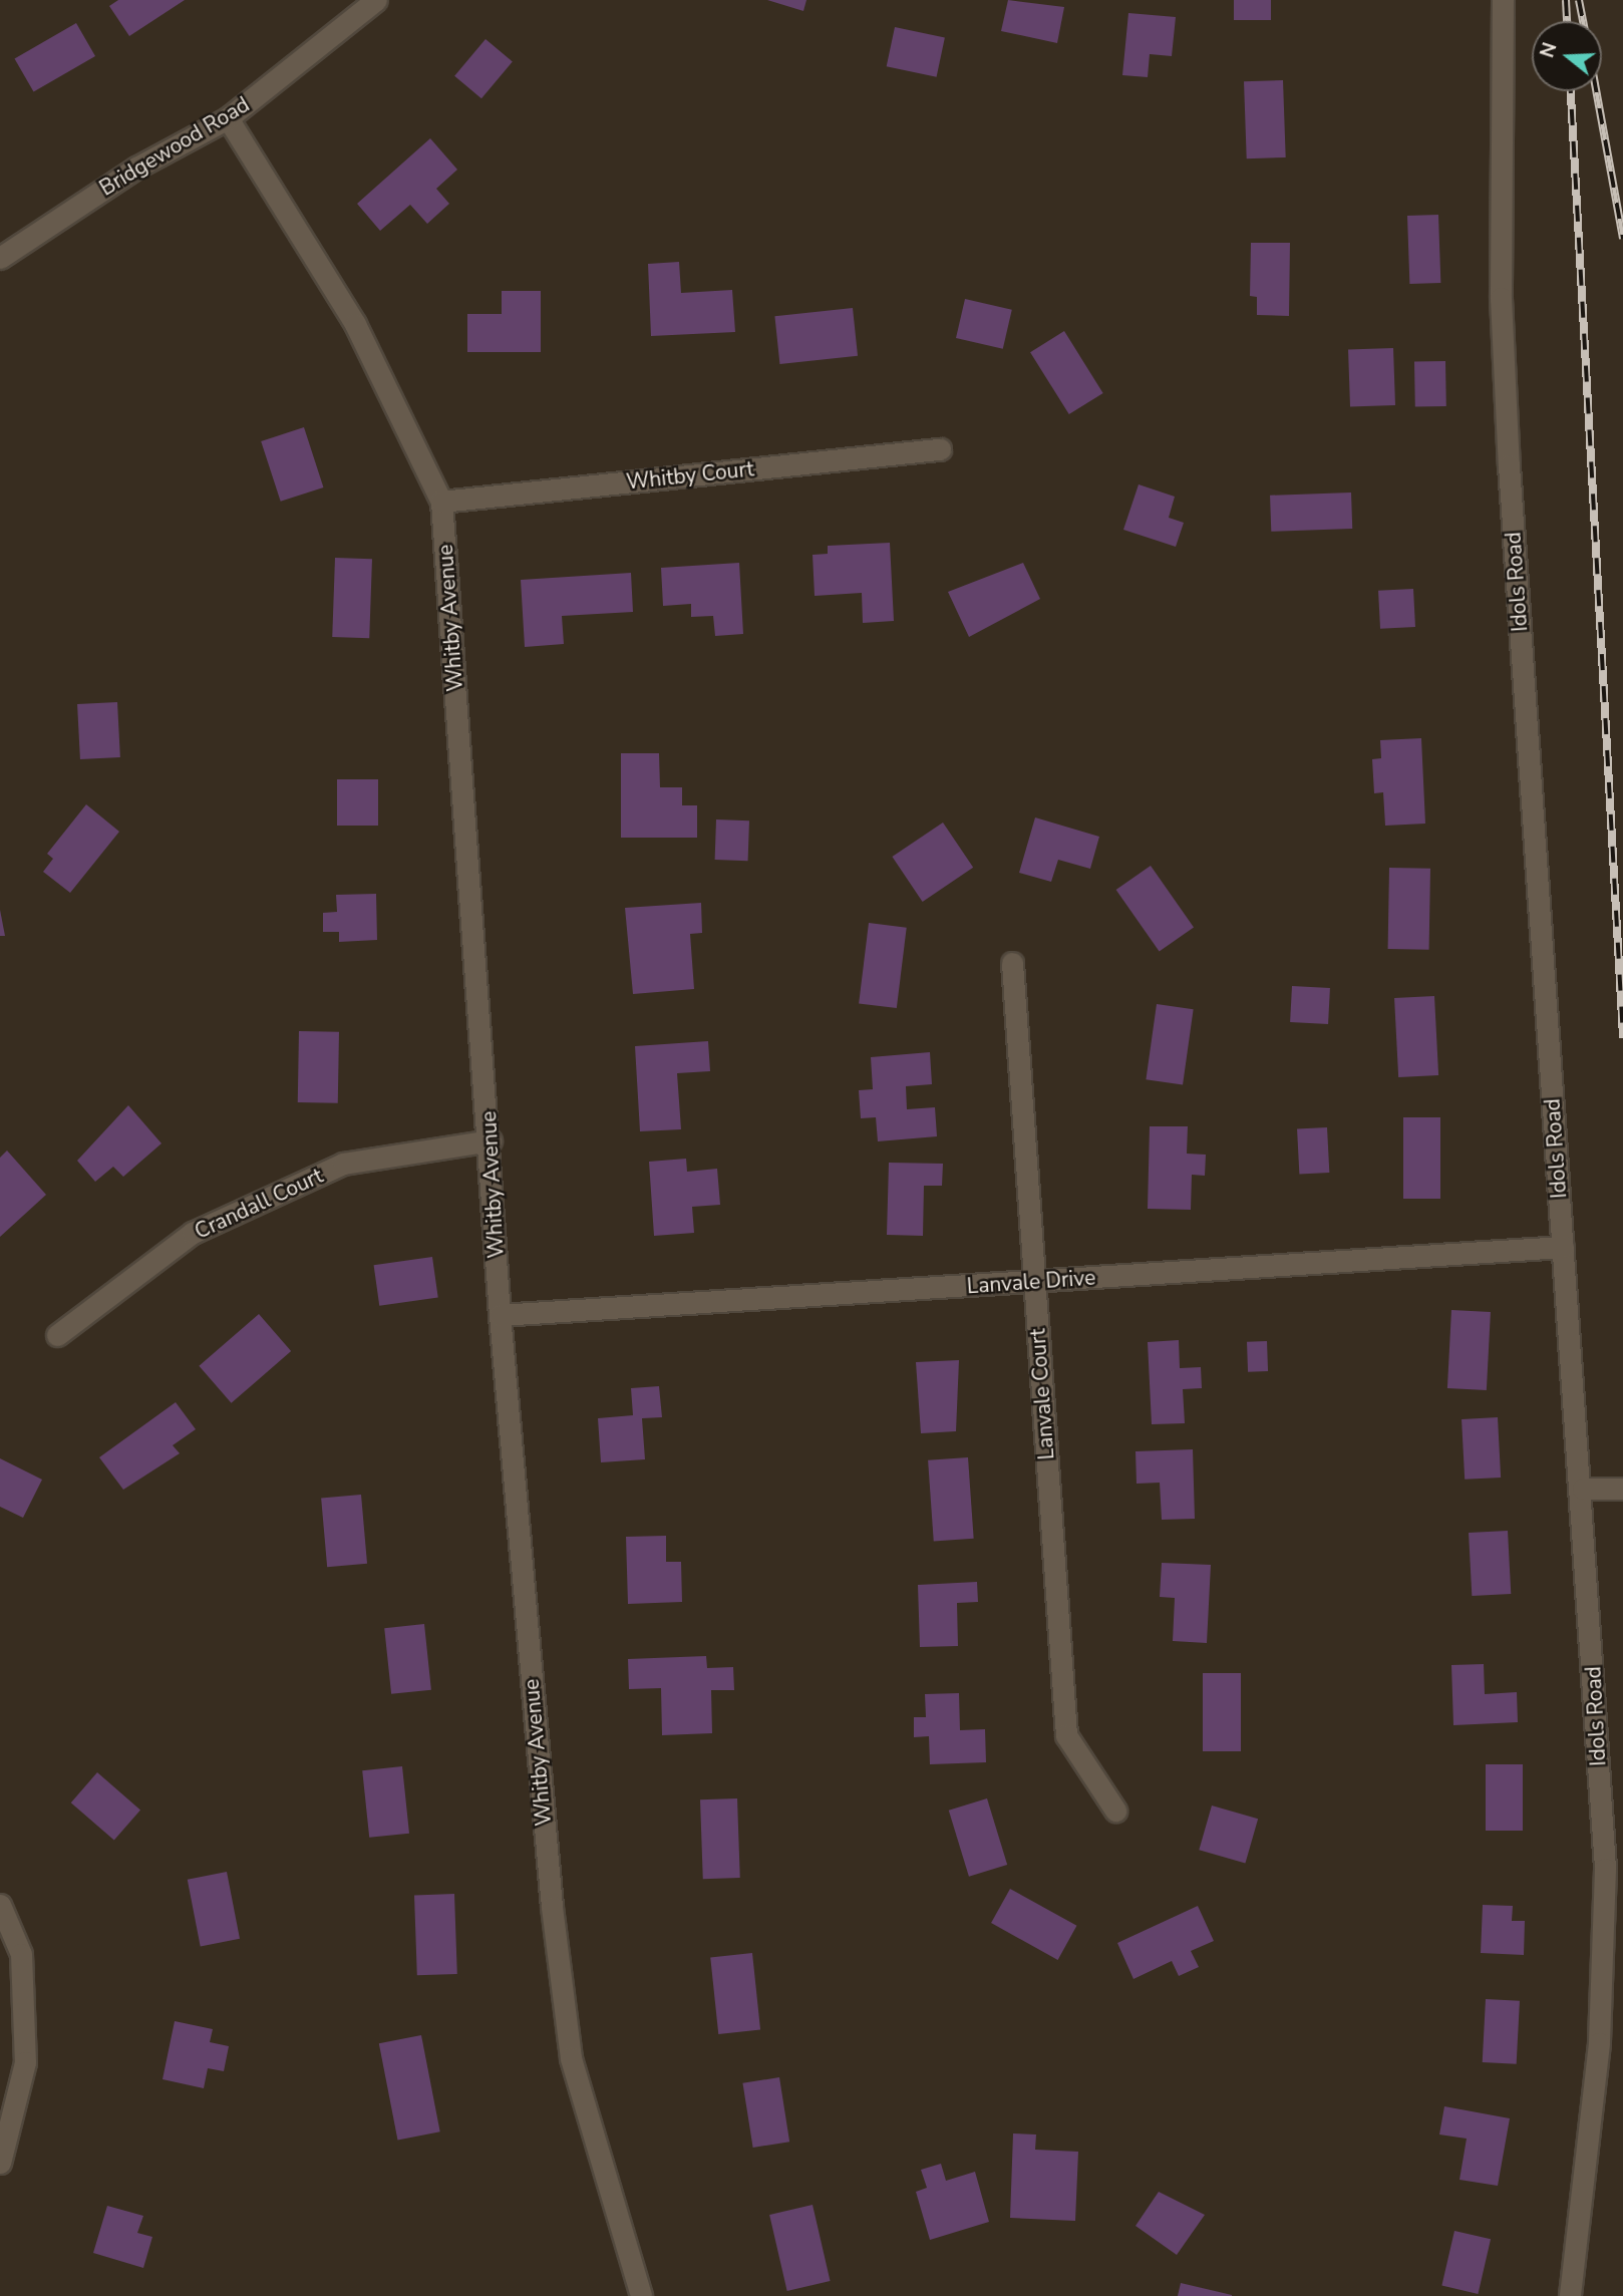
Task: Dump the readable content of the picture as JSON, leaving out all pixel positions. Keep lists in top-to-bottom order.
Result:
{
  "streets": {
    "street": [
      "Bridgewood Road",
      "Whitby Court",
      "Idols Road",
      "Whitby Avenue",
      "Crandall Court",
      "Lanvale Drive",
      "Lanvale Court"
    ]
  },
  "crossings": [
    ["Bridgewood Road", "Whitby Avenue"],
    ["Whitby Court", "Whitby Avenue"],
    ["Idols Road", "Lanvale Drive"],
    ["Whitby Avenue", "Crandall Court"],
    ["Whitby Avenue", "Lanvale Drive"],
    ["Lanvale Drive", "Lanvale Court"]
  ],
  "north": "left"
}
